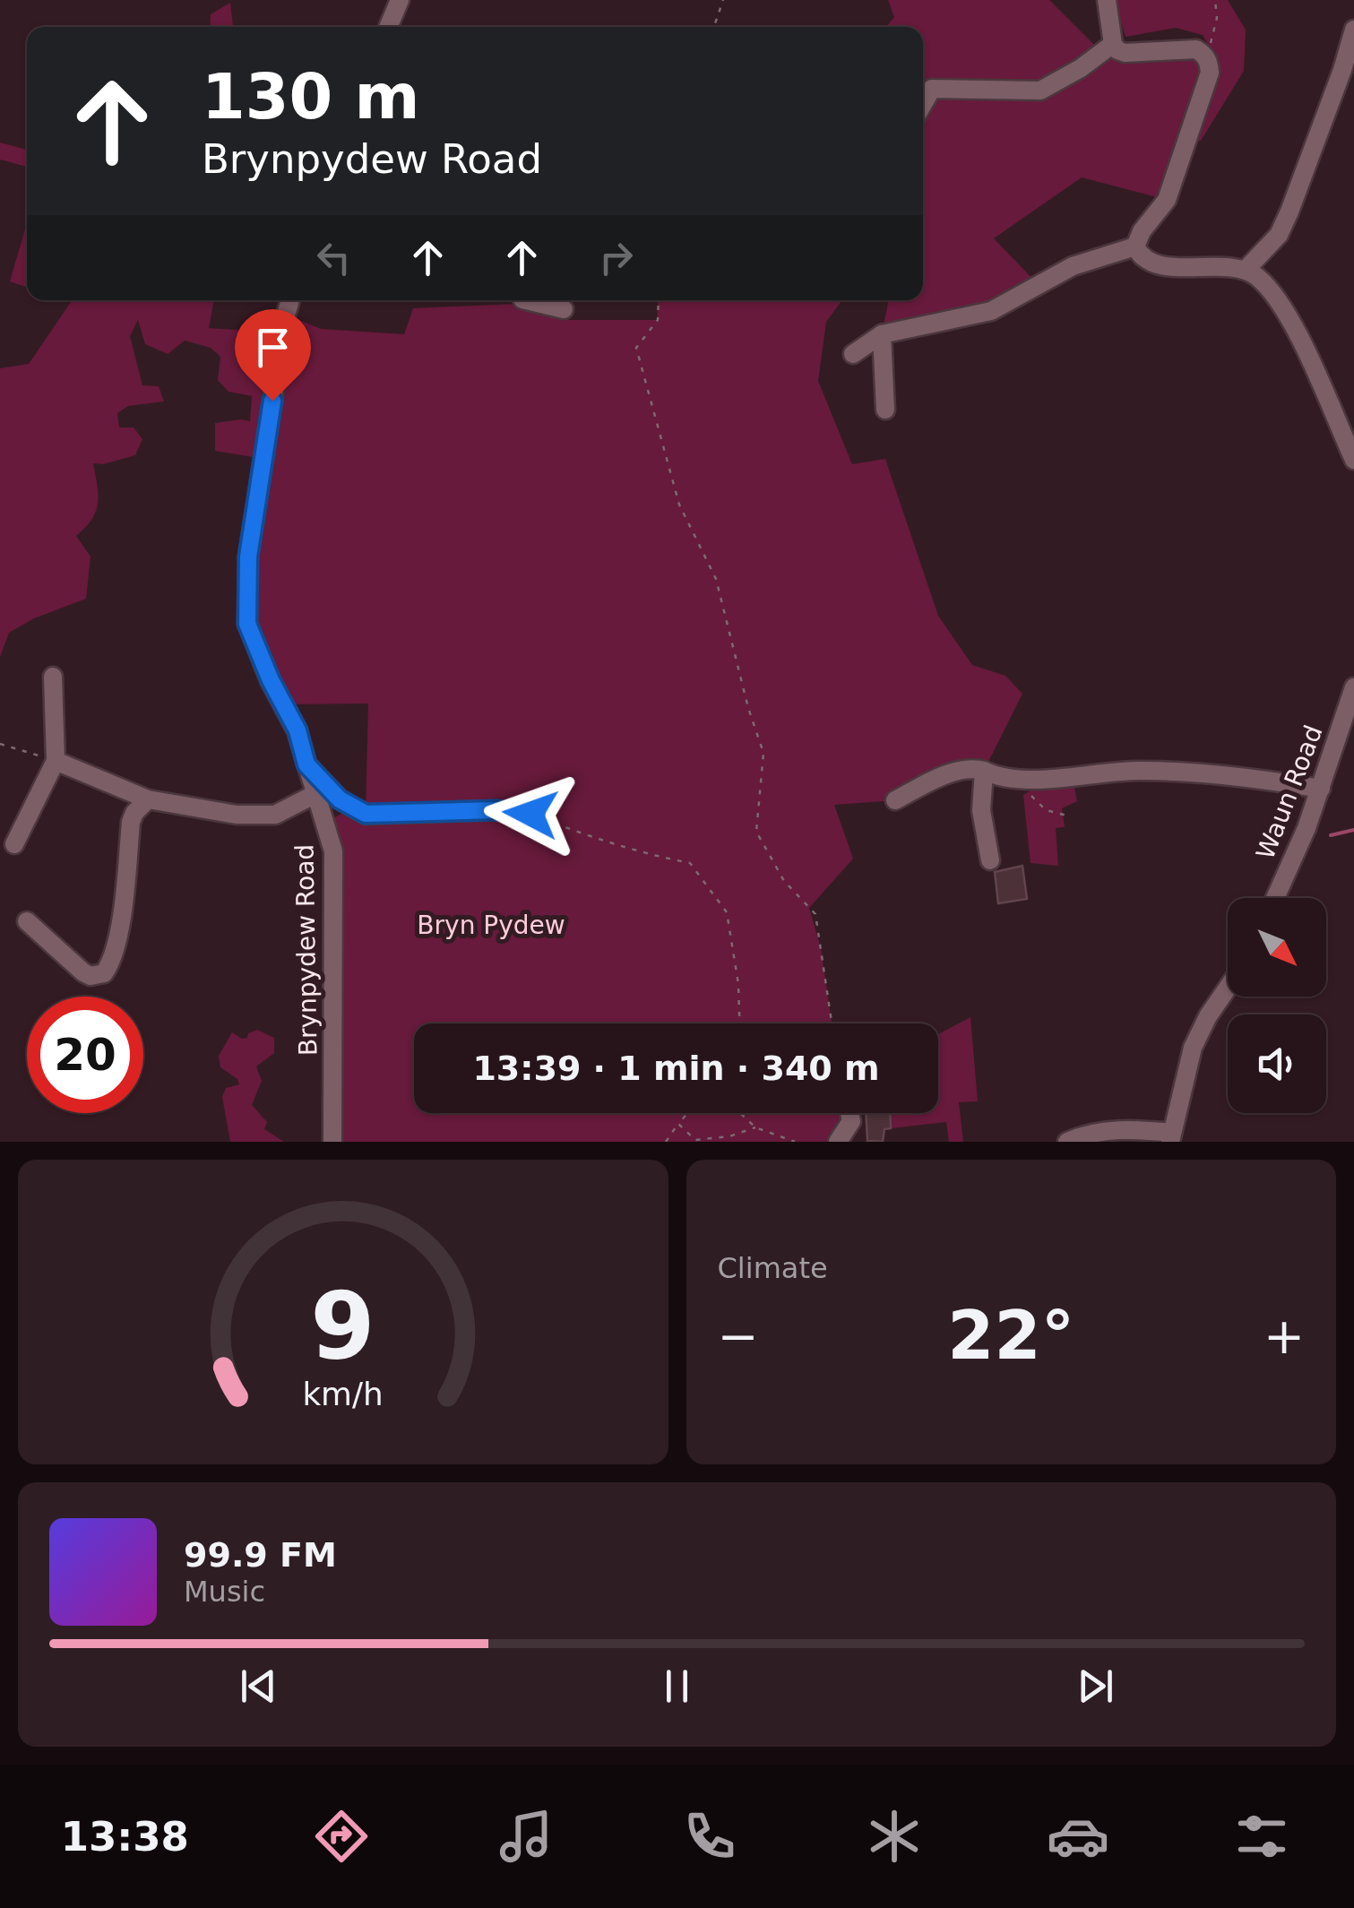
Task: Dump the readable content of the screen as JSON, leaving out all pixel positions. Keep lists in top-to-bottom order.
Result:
{
  "streets": {
    "street": ["Waun Road", "Brynpydew Road"]
  },
  "parks": ["Bryn Pydew"],
  "north": "bottom right",
  "page": {
    "turn": ["130 m", "Brynpydew Road"],
    "limit": "20",
    "trip": "13:39 · 1 min · 340 m",
    "tile": "Climate",
    "heat": ["−", "22°", "+"],
    "song": ["99.9 FM", "Music"],
    "tabs": "13:38",
    "gauge": ["9", "km/h"]
  }
}
